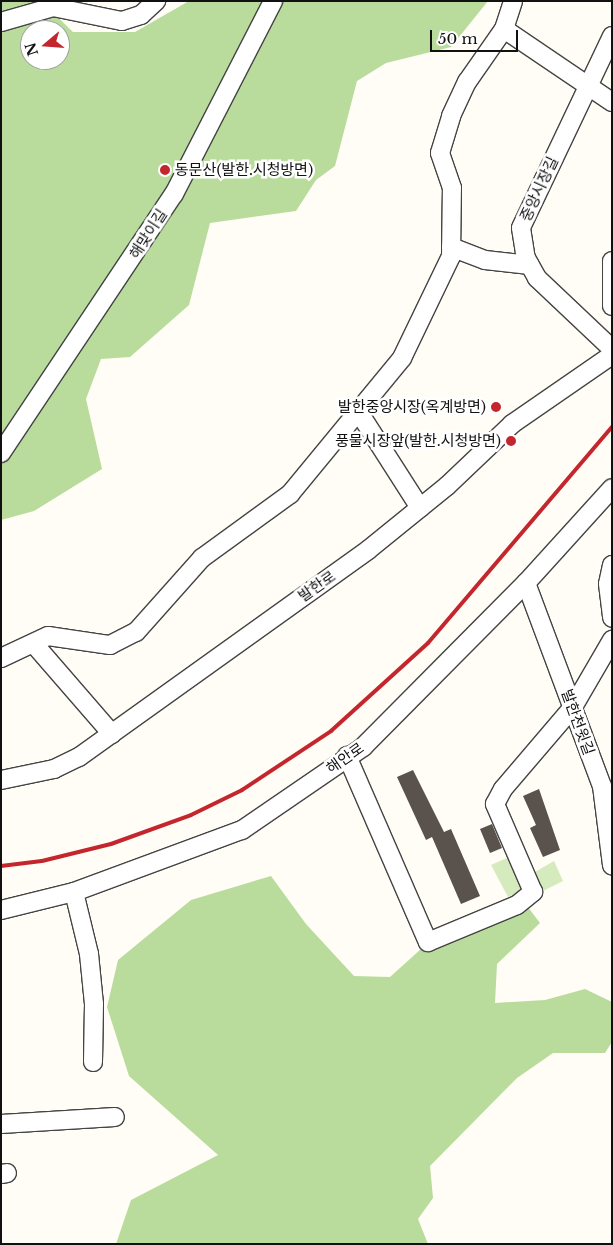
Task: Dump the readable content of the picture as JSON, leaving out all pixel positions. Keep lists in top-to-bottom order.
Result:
{
  "streets": {
    "street": [
      "중앙시장길",
      "해맞이길",
      "발한로",
      "발한천윗길",
      "해안로"
    ]
  },
  "crossings": [
    ["발한천윗길", "해안로"]
  ],
  "places": ["동문산(발한.시청방면)", "발한중앙시장(옥계방면)", "풍물시장앞(발한.시청방면)"],
  "scale_bar": "50 m",
  "north": "left"
}
